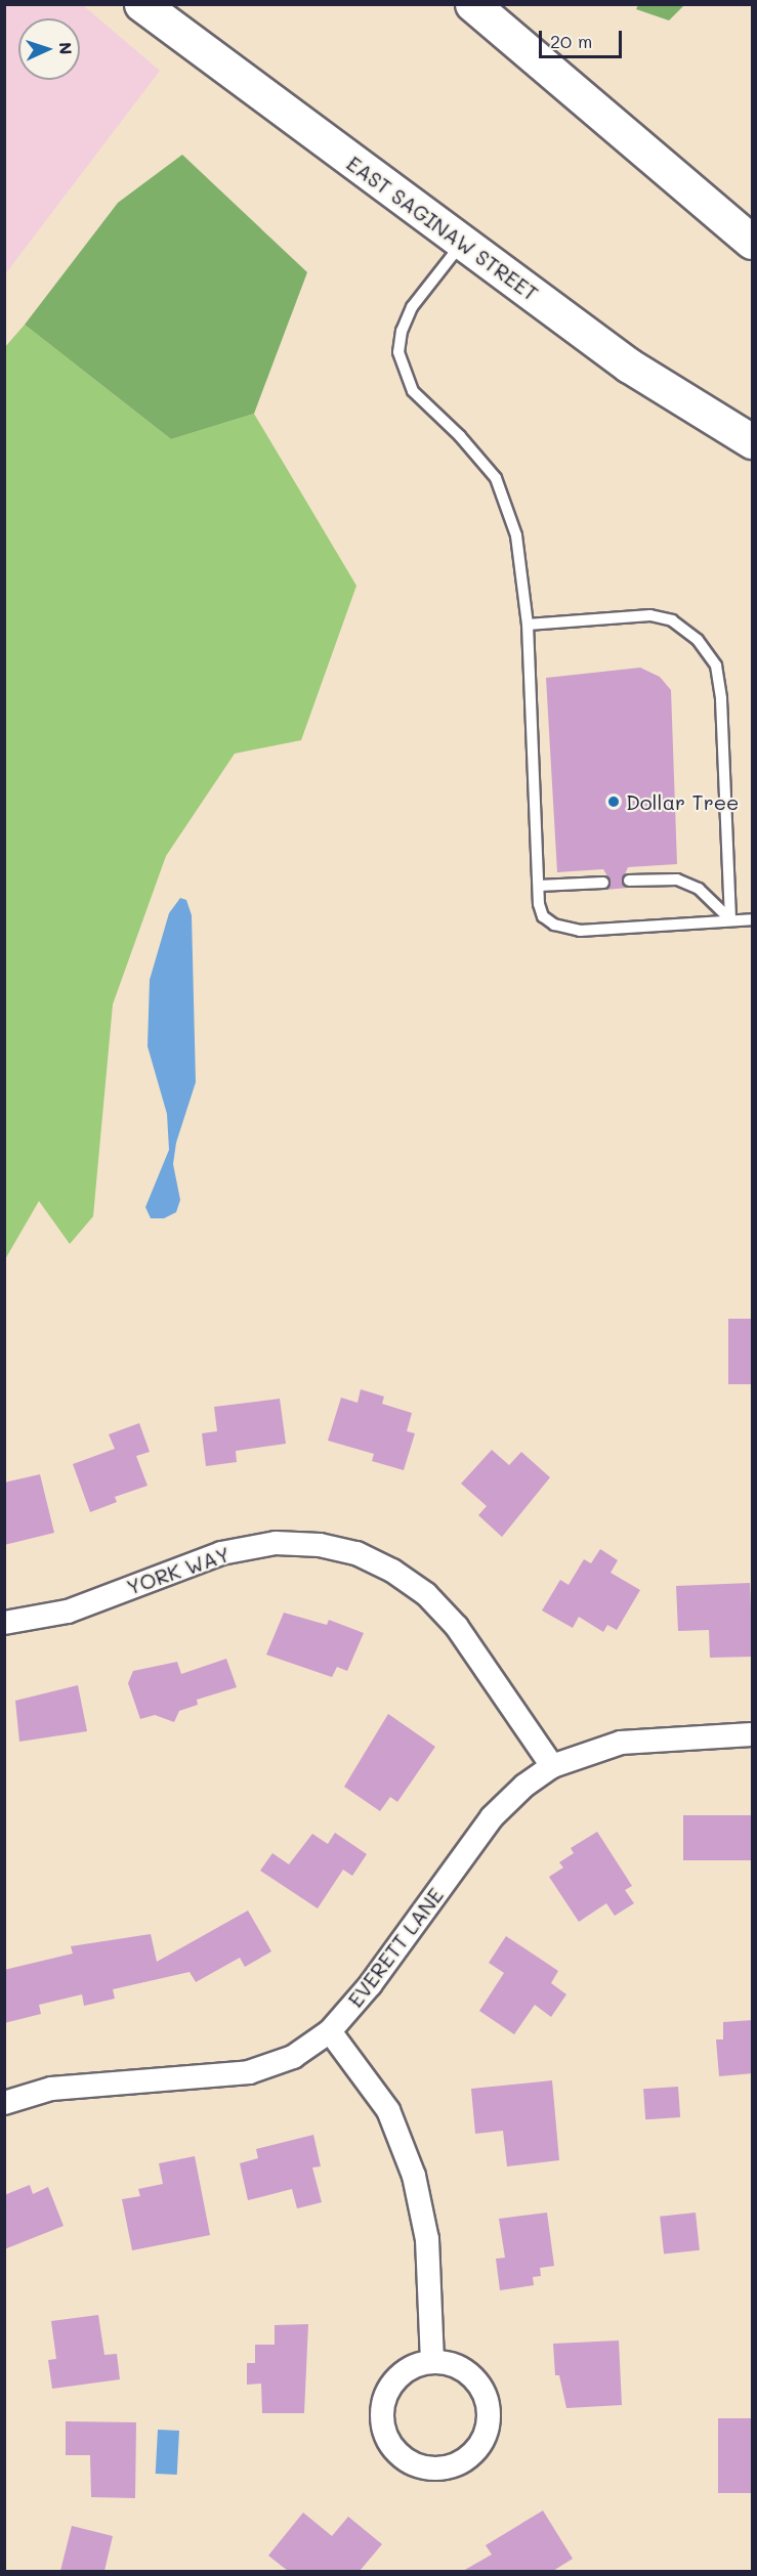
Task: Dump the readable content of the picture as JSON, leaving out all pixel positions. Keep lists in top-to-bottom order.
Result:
{
  "streets": {
    "main road": ["EAST SAGINAW STREET"],
    "street": ["YORK WAY", "EVERETT LANE"]
  },
  "crossings": [
    ["YORK WAY", "EVERETT LANE"]
  ],
  "places": ["Dollar Tree"],
  "scale_bar": "20 m",
  "north": "right"
}
